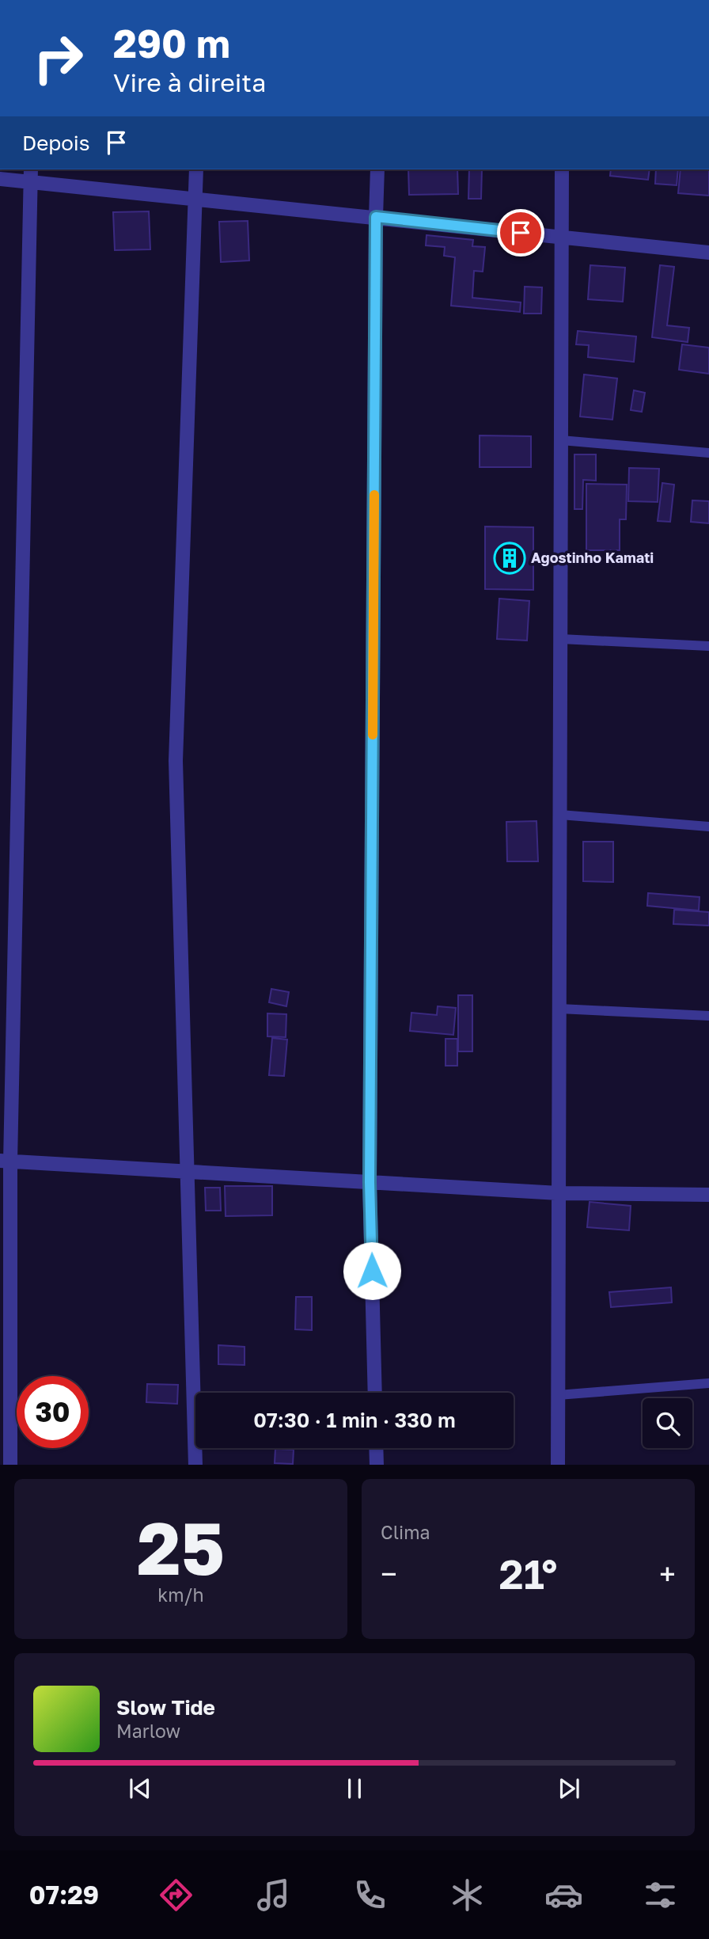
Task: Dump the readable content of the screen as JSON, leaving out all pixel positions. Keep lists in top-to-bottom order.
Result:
{
  "places": {
    "building": ["Agostinho Kamati"]
  },
  "page": {
    "turn": ["290 m", "Vire à direita"],
    "then": "Depois",
    "limit": "30",
    "trip": "07:30 · 1 min · 330 m",
    "tile": [
      ["25", "km/h"],
      "Clima"
    ],
    "heat": ["−", "21°", "+"],
    "song": ["Slow Tide", "Marlow"],
    "tabs": "07:29"
  }
}
